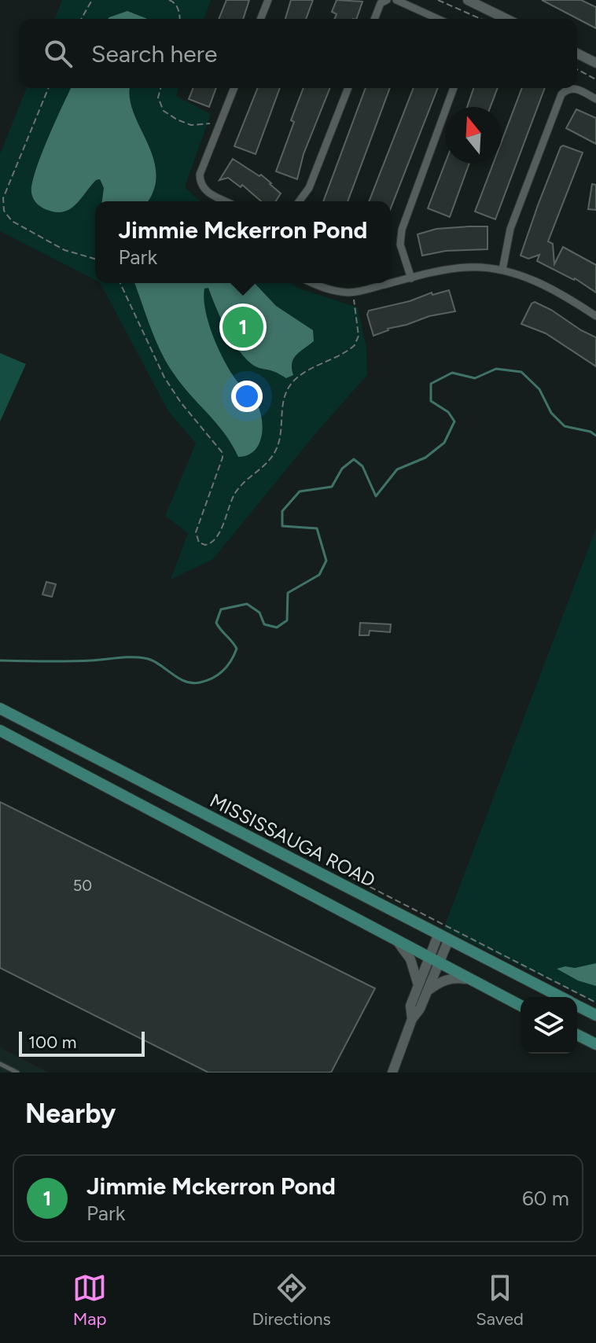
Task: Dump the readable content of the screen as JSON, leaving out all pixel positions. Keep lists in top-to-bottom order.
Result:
{
  "streets": {
    "main road": ["MISSISSAUGA ROAD"]
  },
  "house_numbers": ["50"],
  "scale_bar": "100 m",
  "north": "top",
  "page": {
    "search": "Search here",
    "popup": ["Jimmie Mckerron Pond", "Park"],
    "pins": "1",
    "scale": "100 m",
    "heading": "Nearby",
    "list": [
      {
        "mark": "1",
        "name": "Jimmie Mckerron Pond",
        "note": "Park",
        "value": "60 m"
      }
    ],
    "nav": ["Map", "Directions", "Saved"]
  }
}
